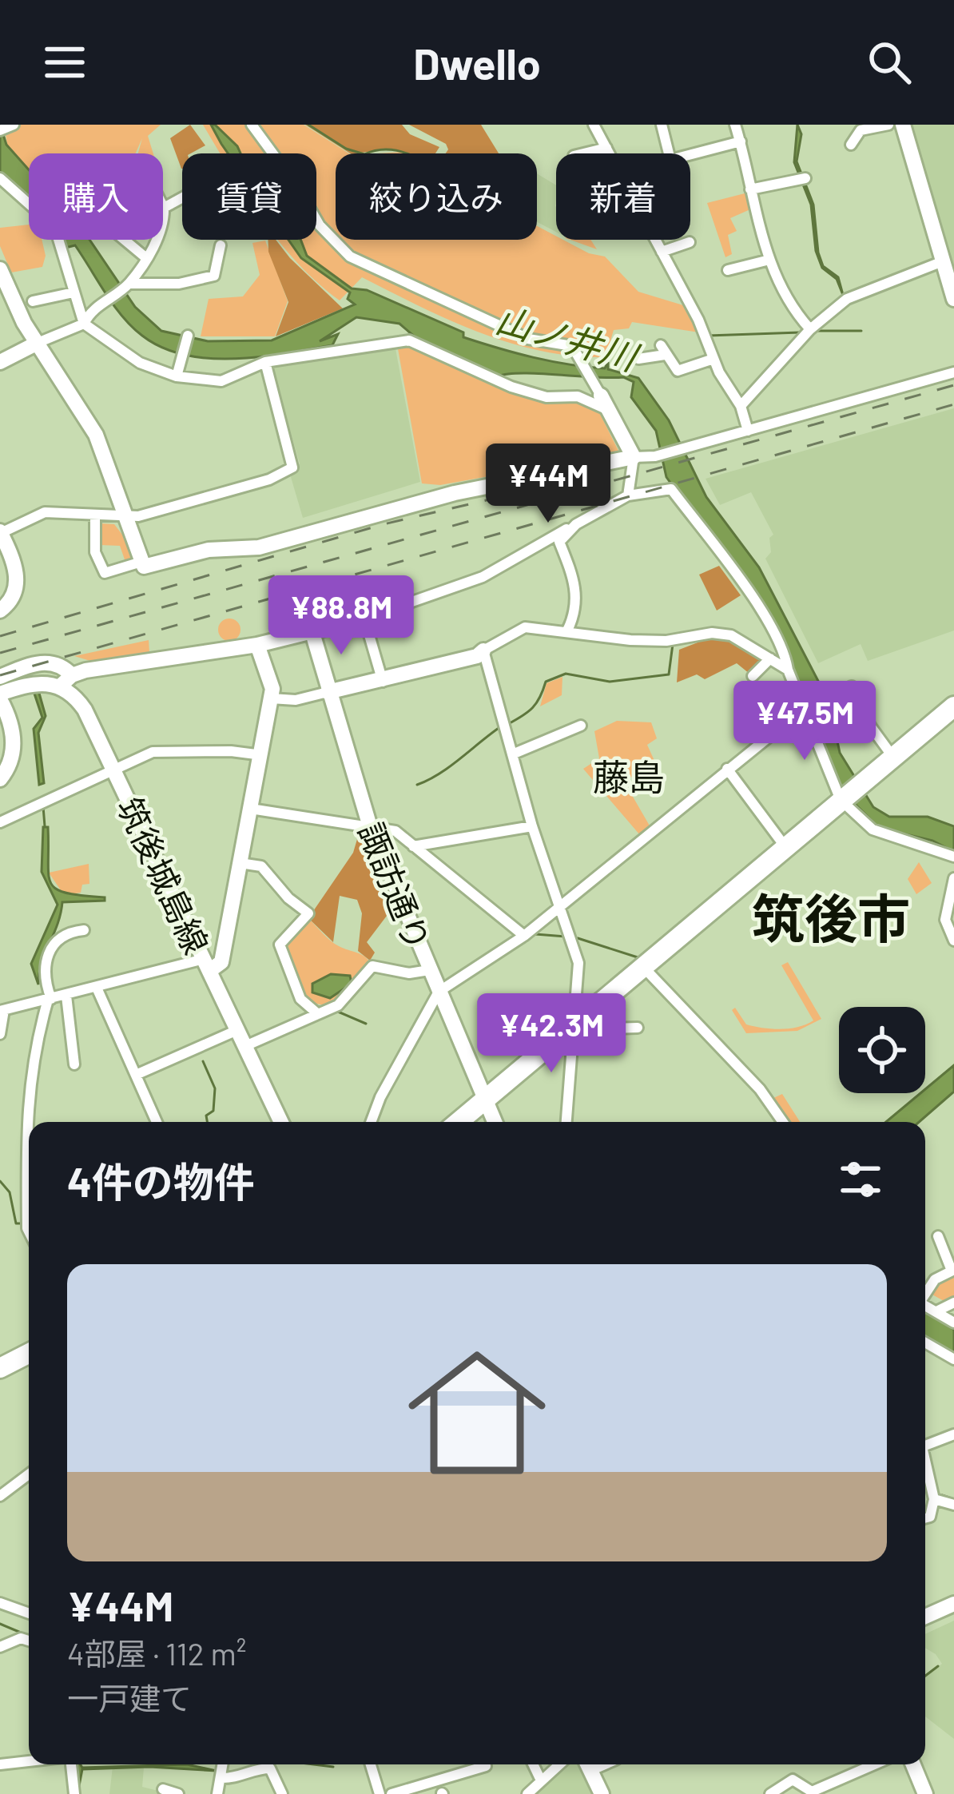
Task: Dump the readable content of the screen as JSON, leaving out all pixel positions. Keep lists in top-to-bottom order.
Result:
{
  "streets": {
    "street": ["筑後城島線", "諏訪通り"]
  },
  "districts": ["藤島", "筑後市"],
  "water": ["山ノ井川"],
  "page": {
    "header": "Dwello",
    "chip": [
      "購入",
      "賃貸",
      "絞り込み",
      "新着"
    ],
    "price": [
      "¥44M",
      "¥88.8M",
      "¥47.5M",
      "¥42.3M"
    ],
    "heading": "4件の物件",
    "list": [
      {
        "name": "¥44M",
        "note": "4部屋 · 112 m² · 一戸建て"
      }
    ]
  }
}
